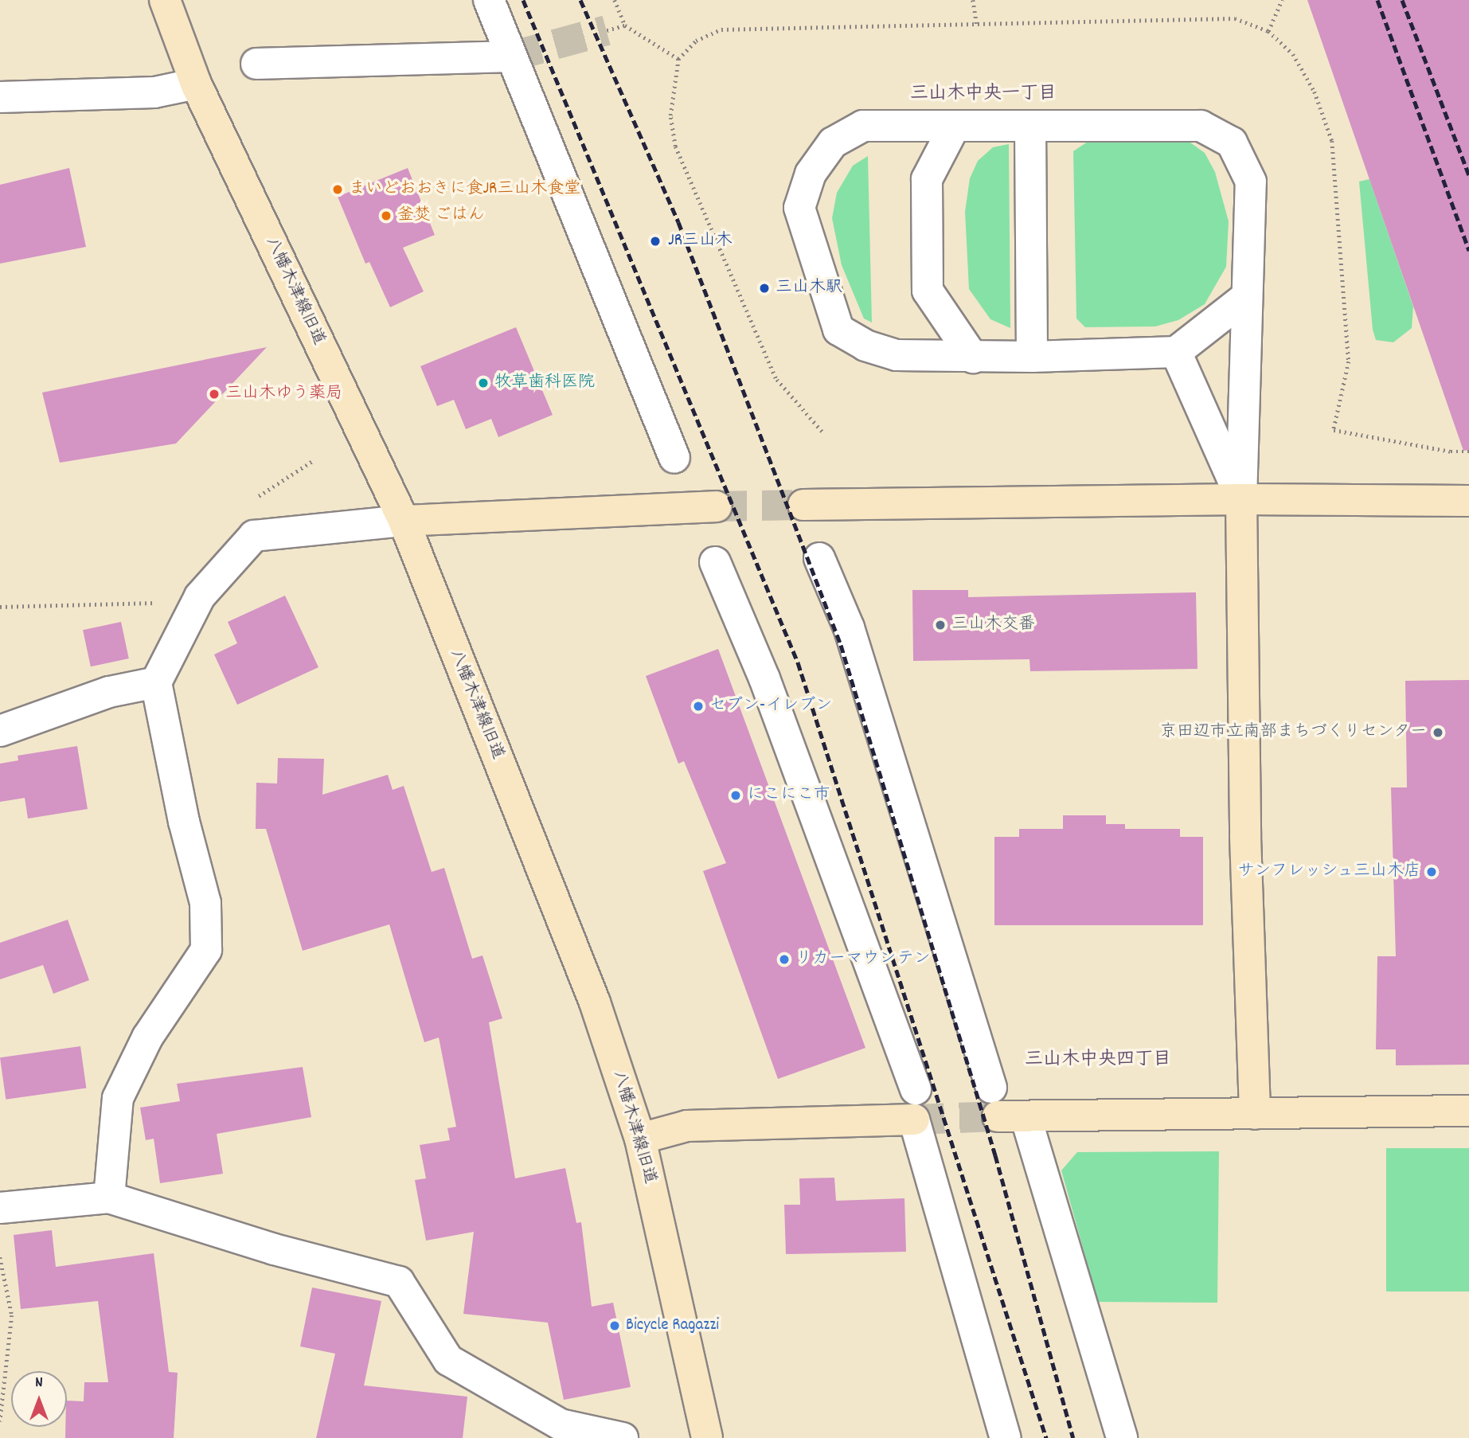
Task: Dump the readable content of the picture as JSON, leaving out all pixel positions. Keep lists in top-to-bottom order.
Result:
{
  "streets": {
    "street": ["八幡木津線旧道"]
  },
  "districts": ["三山木中央一丁目", "三山木中央四丁目"],
  "places": [
    "まいどおおきに食JR三山木食堂",
    "釜焚 ごはん",
    "JR三山木",
    "三山木駅",
    "牧草歯科医院",
    "三山木ゆう薬局",
    "三山木交番",
    "セブン-イレブン",
    "京田辺市立南部まちづくりセンター",
    "にこにこ市",
    "サンフレッシュ三山木店",
    "リカーマウンテン",
    "Bicycle Ragazzi"
  ],
  "north": "top"
}
